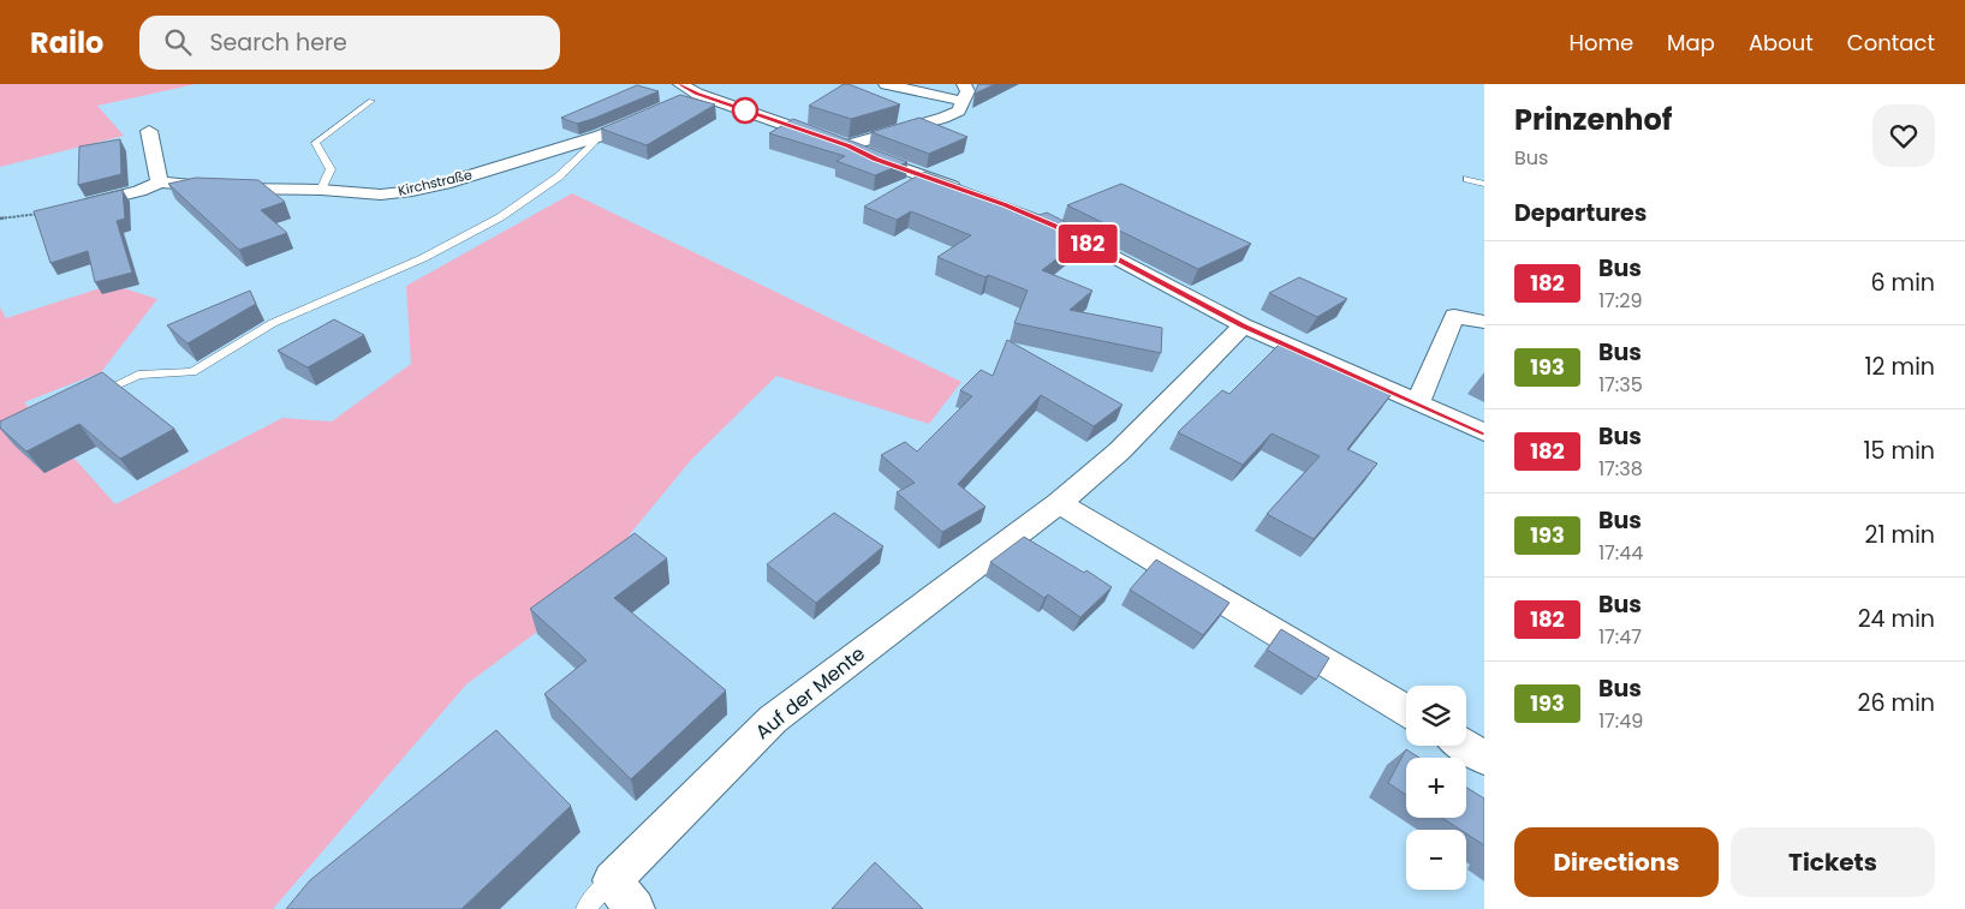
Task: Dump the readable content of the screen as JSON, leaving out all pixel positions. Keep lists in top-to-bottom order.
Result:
{
  "streets": {
    "street": ["Kirchstraße", "Auf der Mente"]
  },
  "lines": ["bus line 182"],
  "page": {
    "header": "Railo",
    "search": "Search here",
    "nav": [
      "Home",
      "Map",
      "About",
      "Contact"
    ],
    "on_map": "182",
    "heading": [
      ["Prinzenhof", "Bus"],
      "Departures"
    ],
    "list": [
      {
        "mark": "182",
        "name": "Bus",
        "note": "17:29",
        "value": "6 min"
      },
      {
        "mark": "193",
        "name": "Bus",
        "note": "17:35",
        "value": "12 min"
      },
      {
        "mark": "182",
        "name": "Bus",
        "note": "17:38",
        "value": "15 min"
      },
      {
        "mark": "193",
        "name": "Bus",
        "note": "17:44",
        "value": "21 min"
      },
      {
        "mark": "182",
        "name": "Bus",
        "note": "17:47",
        "value": "24 min"
      },
      {
        "mark": "193",
        "name": "Bus",
        "note": "17:49",
        "value": "26 min"
      }
    ],
    "map_buttons": ["+", "−"],
    "buttons": ["Directions", "Tickets"]
  }
}
